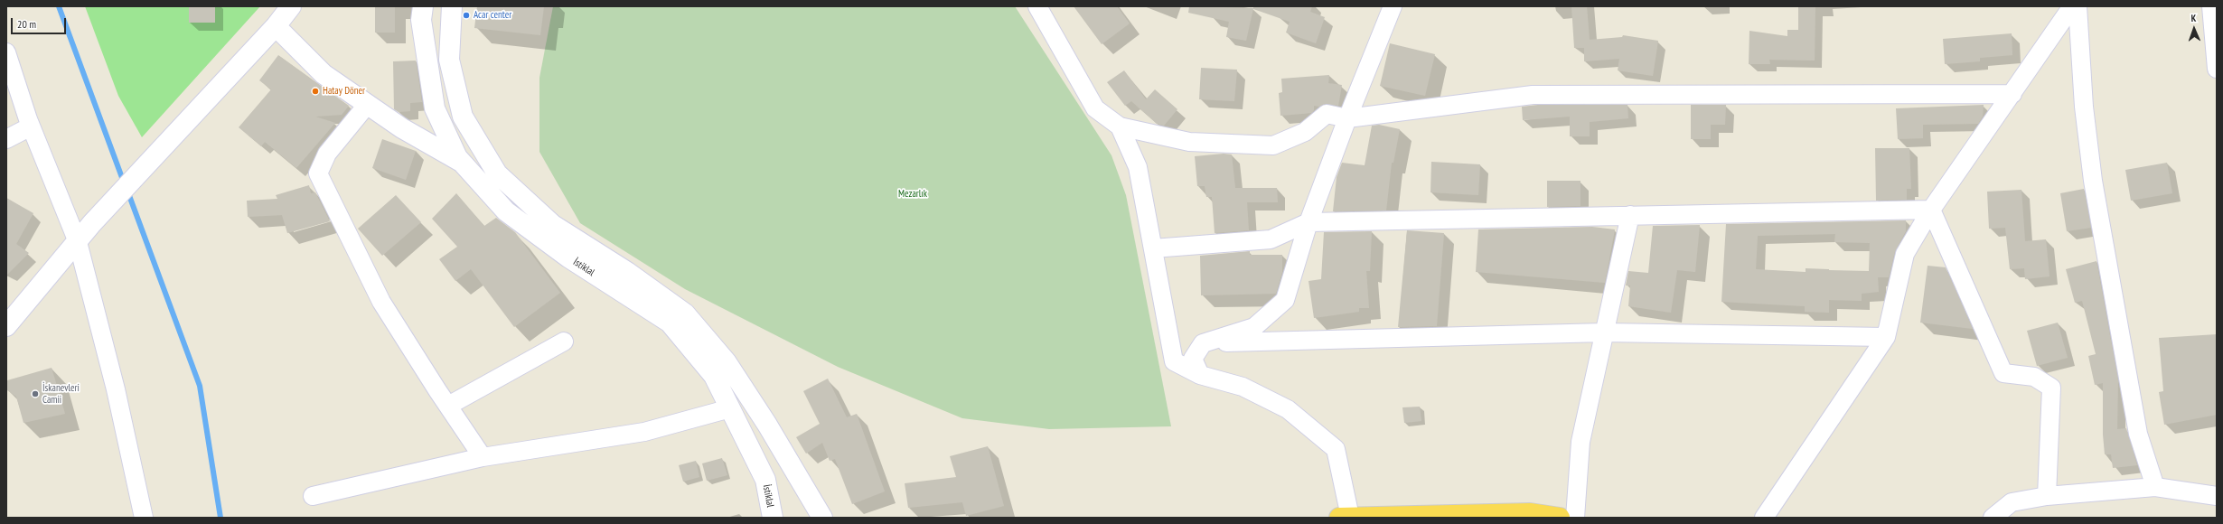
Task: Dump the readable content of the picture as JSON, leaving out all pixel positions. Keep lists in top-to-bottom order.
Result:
{
  "streets": {
    "street": ["İstiklal"]
  },
  "parks": ["Mezarlık"],
  "places": ["Acar center", "Hatay Döner", "İskanevleri Camii"],
  "scale_bar": "20 m",
  "north": "top"
}
